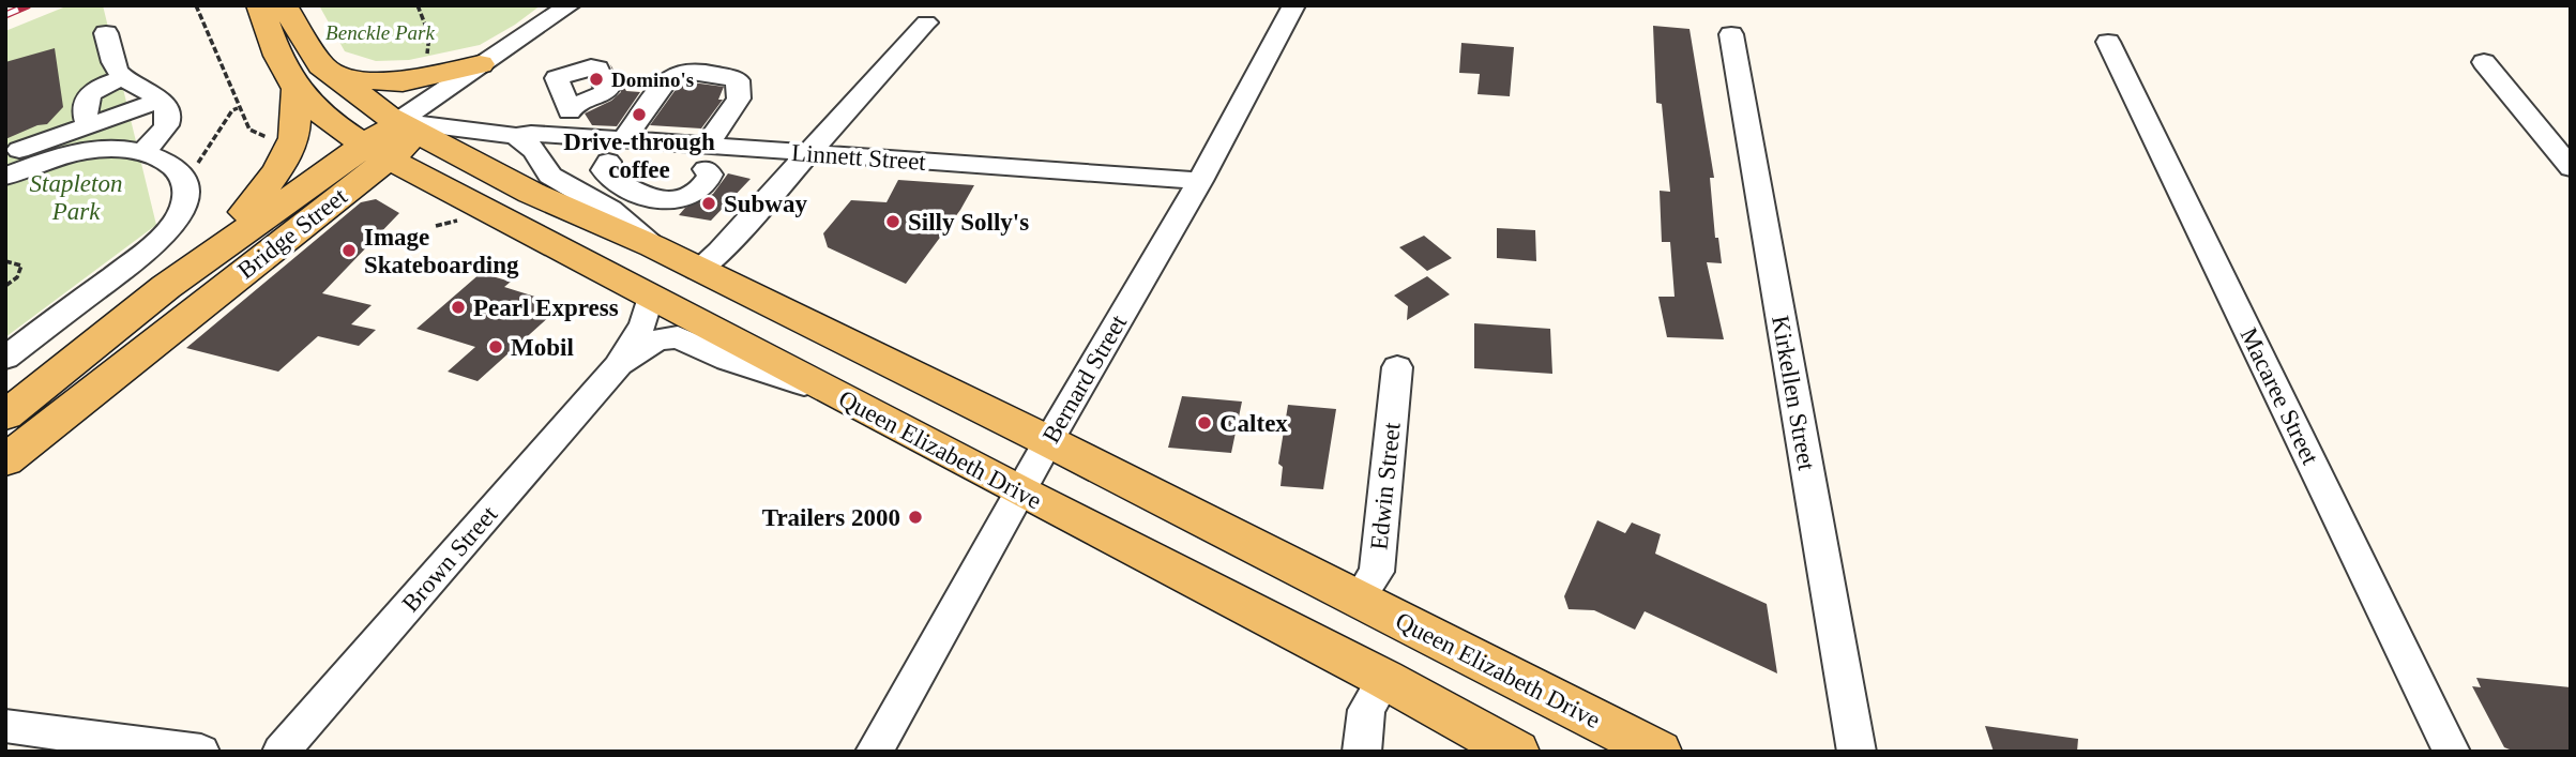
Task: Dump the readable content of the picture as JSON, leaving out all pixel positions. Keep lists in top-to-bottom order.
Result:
{
  "streets": {
    "main road": ["Bridge Street", "Queen Elizabeth Drive"],
    "street": [
      "Linnett Street",
      "Bernard Street",
      "Kirkellen Street",
      "Macaree Street",
      "Edwin Street",
      "Brown Street"
    ]
  },
  "crossings": [
    ["Linnett Street", "Bernard Street"],
    ["Linnett Street", "Queen Elizabeth Drive"],
    ["Bridge Street", "Queen Elizabeth Drive"],
    ["Bernard Street", "Queen Elizabeth Drive"],
    ["Queen Elizabeth Drive", "Edwin Street"],
    ["Queen Elizabeth Drive", "Brown Street"]
  ],
  "parks": ["Benckle Park", "Stapleton Park"],
  "places": [
    "Domino's",
    "Drive-through coffee",
    "Subway",
    "Silly Solly's",
    "Image Skateboarding",
    "Pearl Express",
    "Mobil",
    "Caltex",
    "Trailers 2000"
  ]
}
